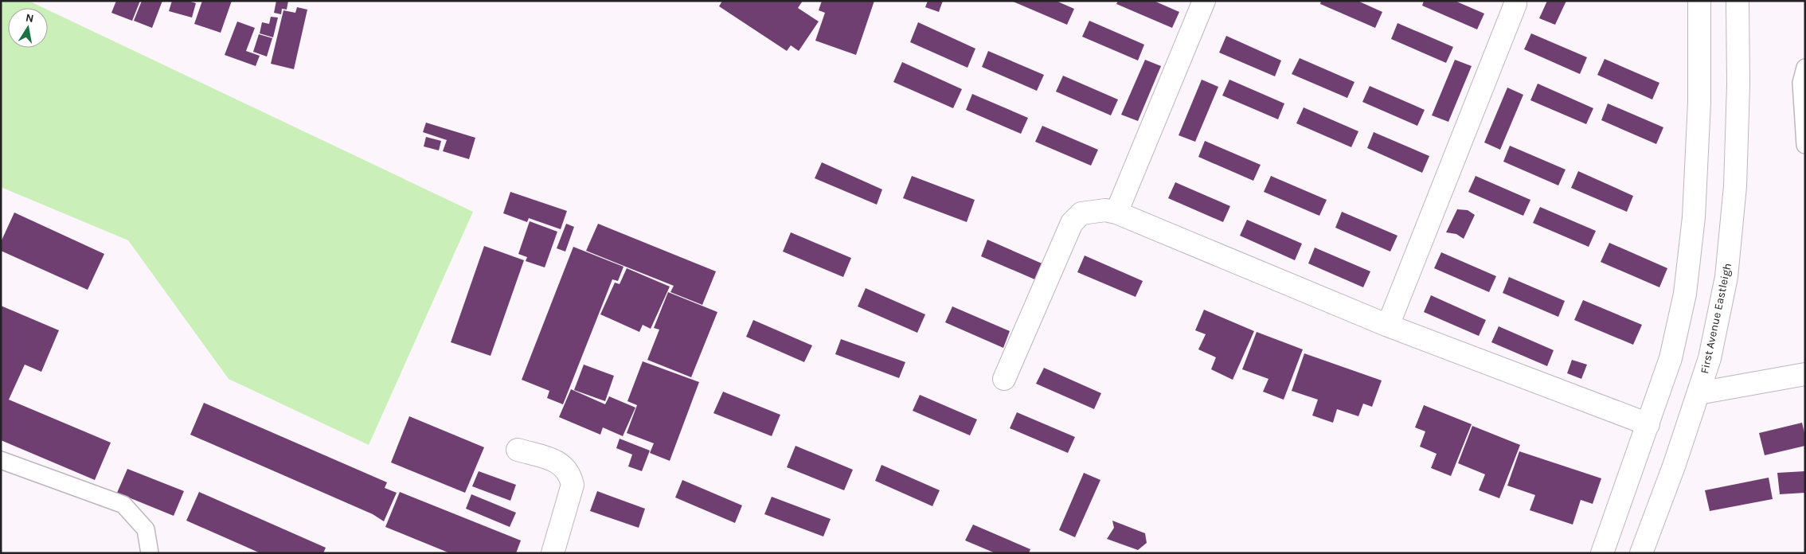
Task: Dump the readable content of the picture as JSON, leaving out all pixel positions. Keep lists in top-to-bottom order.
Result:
{
  "streets": {
    "street": ["First Avenue Eastleigh"]
  },
  "north": "top"
}
